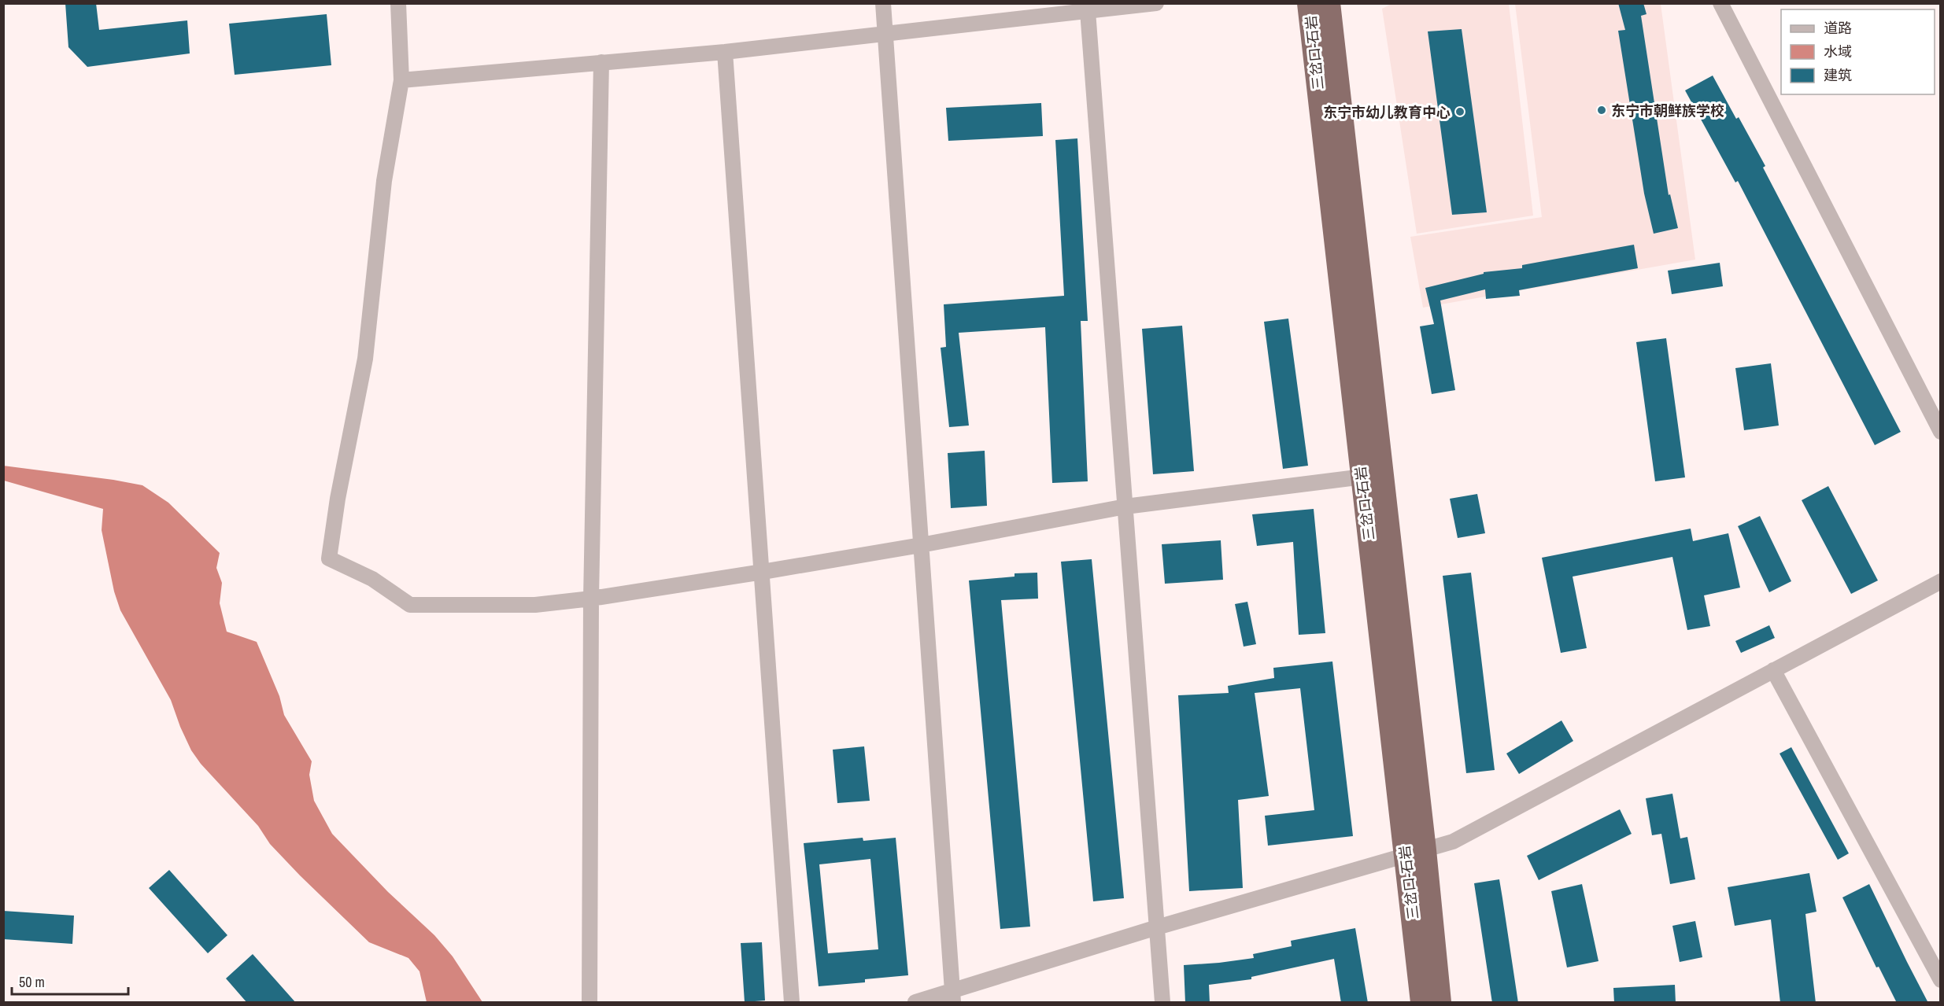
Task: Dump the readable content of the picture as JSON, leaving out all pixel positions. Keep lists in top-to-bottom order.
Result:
{
  "streets": {
    "highway": ["三岔口-石岩"]
  },
  "places": ["东宁市朝鲜族学校", "东宁市幼儿教育中心"],
  "legend": ["道路", "水域", "建筑"],
  "scale_bar": "50 m"
}
